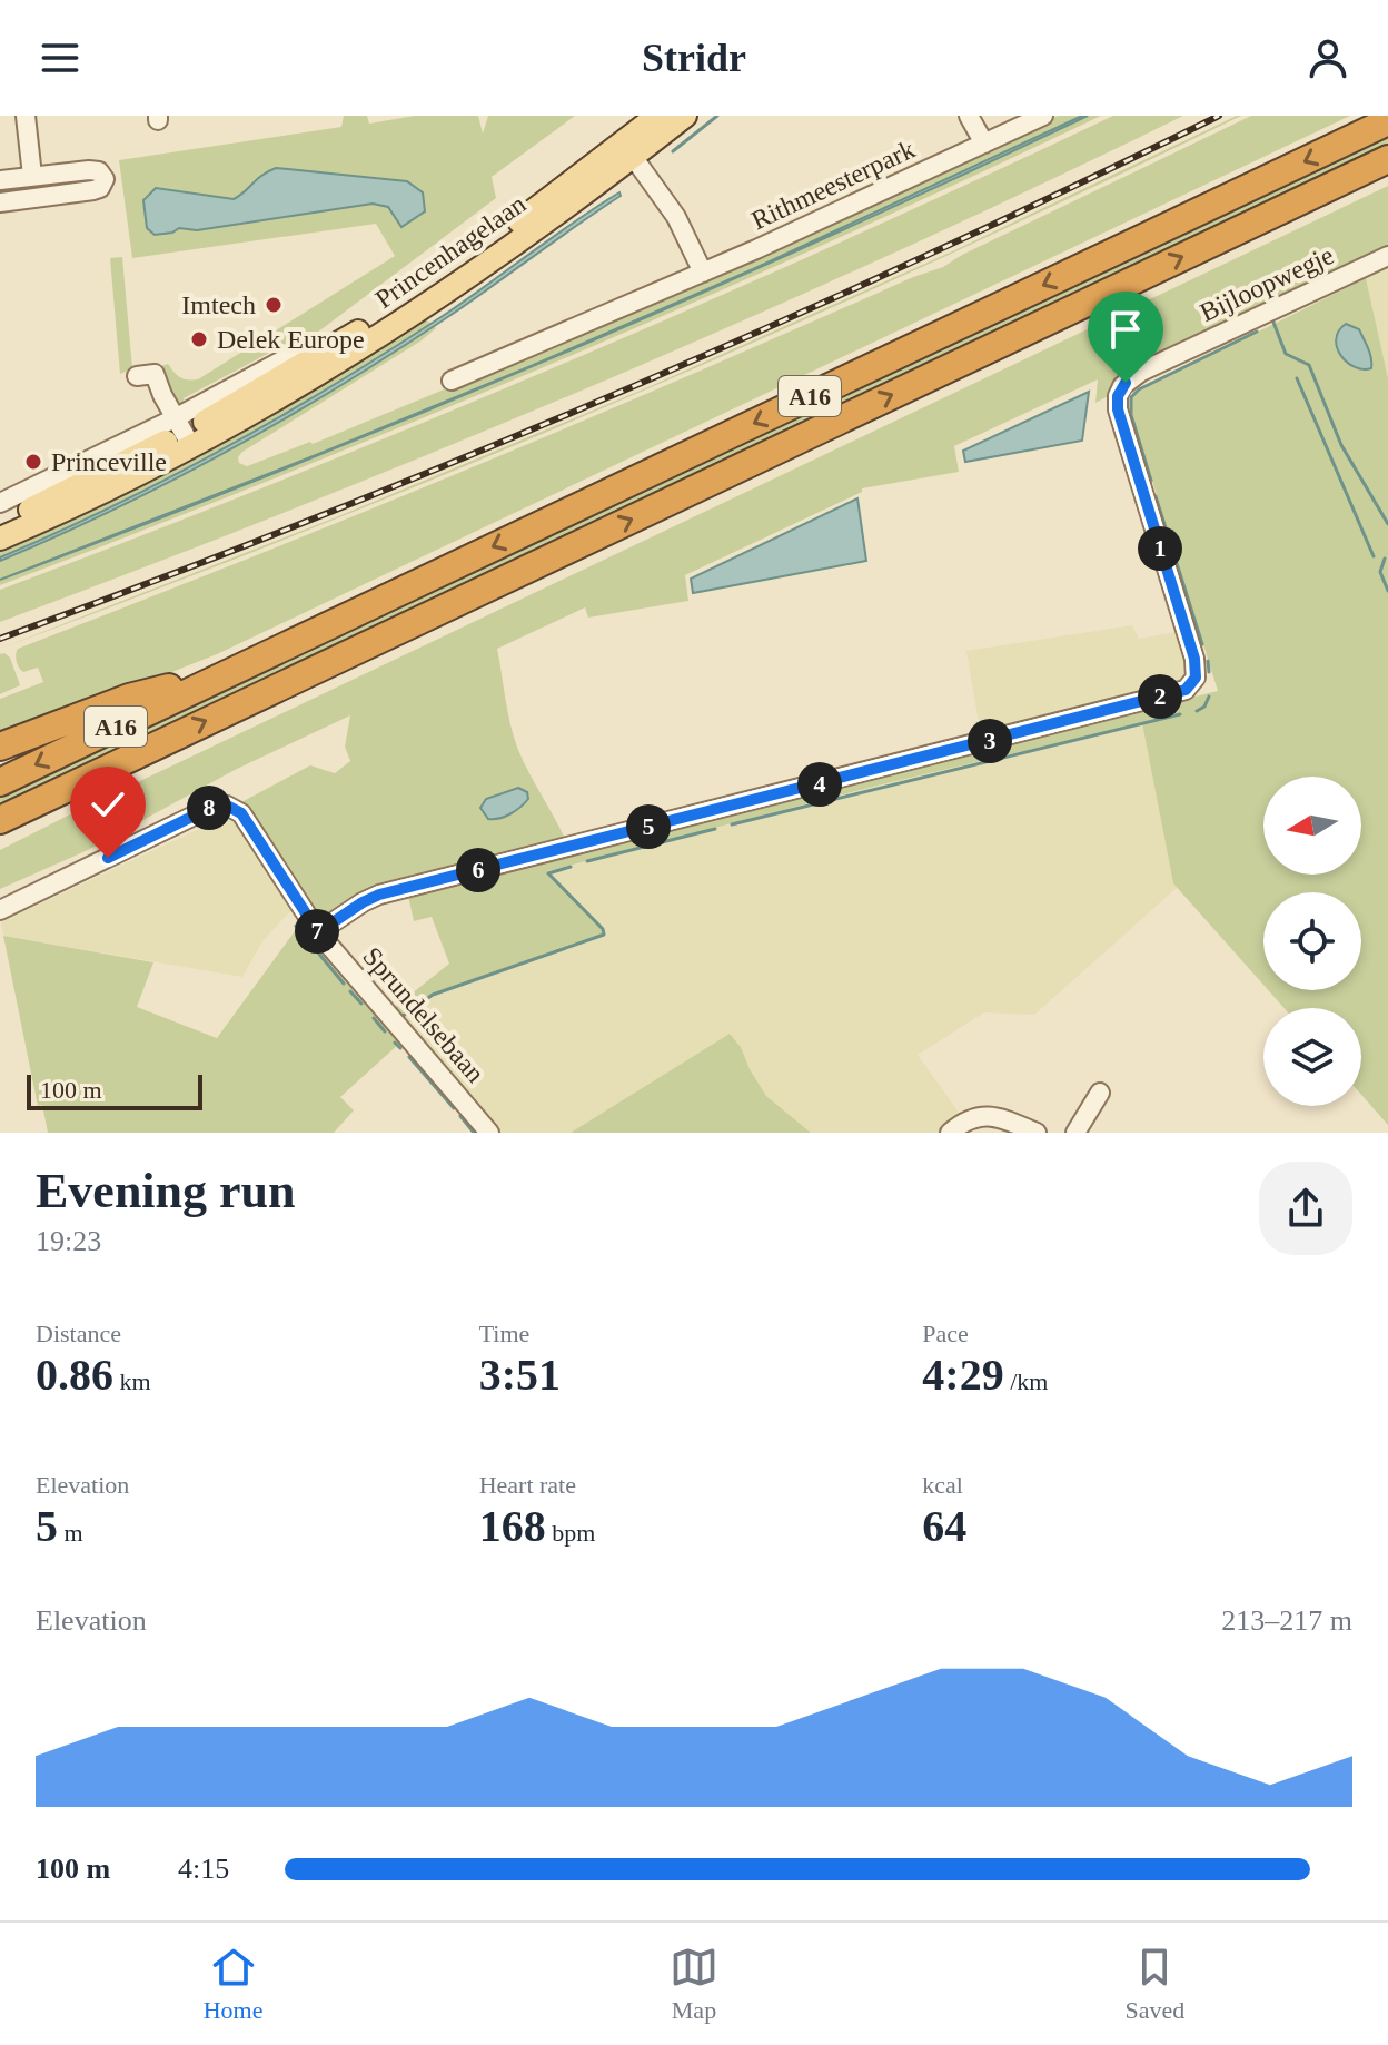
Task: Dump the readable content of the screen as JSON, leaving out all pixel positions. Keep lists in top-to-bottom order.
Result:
{
  "streets": {
    "highway": ["A16"],
    "main road": ["Princenhagelaan"],
    "street": ["Rithmeesterpark", "Bijloopwegje", "Sprundelsebaan"]
  },
  "crossings": [
    ["Bijloopwegje", "Sprundelsebaan"]
  ],
  "places": ["Imtech", "Delek Europe", "Princeville"],
  "scale_bar": "100 m",
  "north": "left",
  "page": {
    "header": "Stridr",
    "pins": [
      "1",
      "2",
      "3",
      "4",
      "8",
      "5",
      "6",
      "7"
    ],
    "scale": "100 m",
    "heading": ["Evening run", "19:23"],
    "stats": [
      ["Distance", "0.86 km"],
      ["Time", "3:51"],
      ["Pace", "4:29 /km"],
      ["Elevation", "5 m"],
      ["Heart rate", "168 bpm"],
      ["kcal", "64"]
    ],
    "chart": ["Elevation", "213–217 m"],
    "list": [
      {
        "name": "100 m",
        "note": "4:15"
      }
    ],
    "tabs": ["Home", "Map", "Saved"]
  }
}
